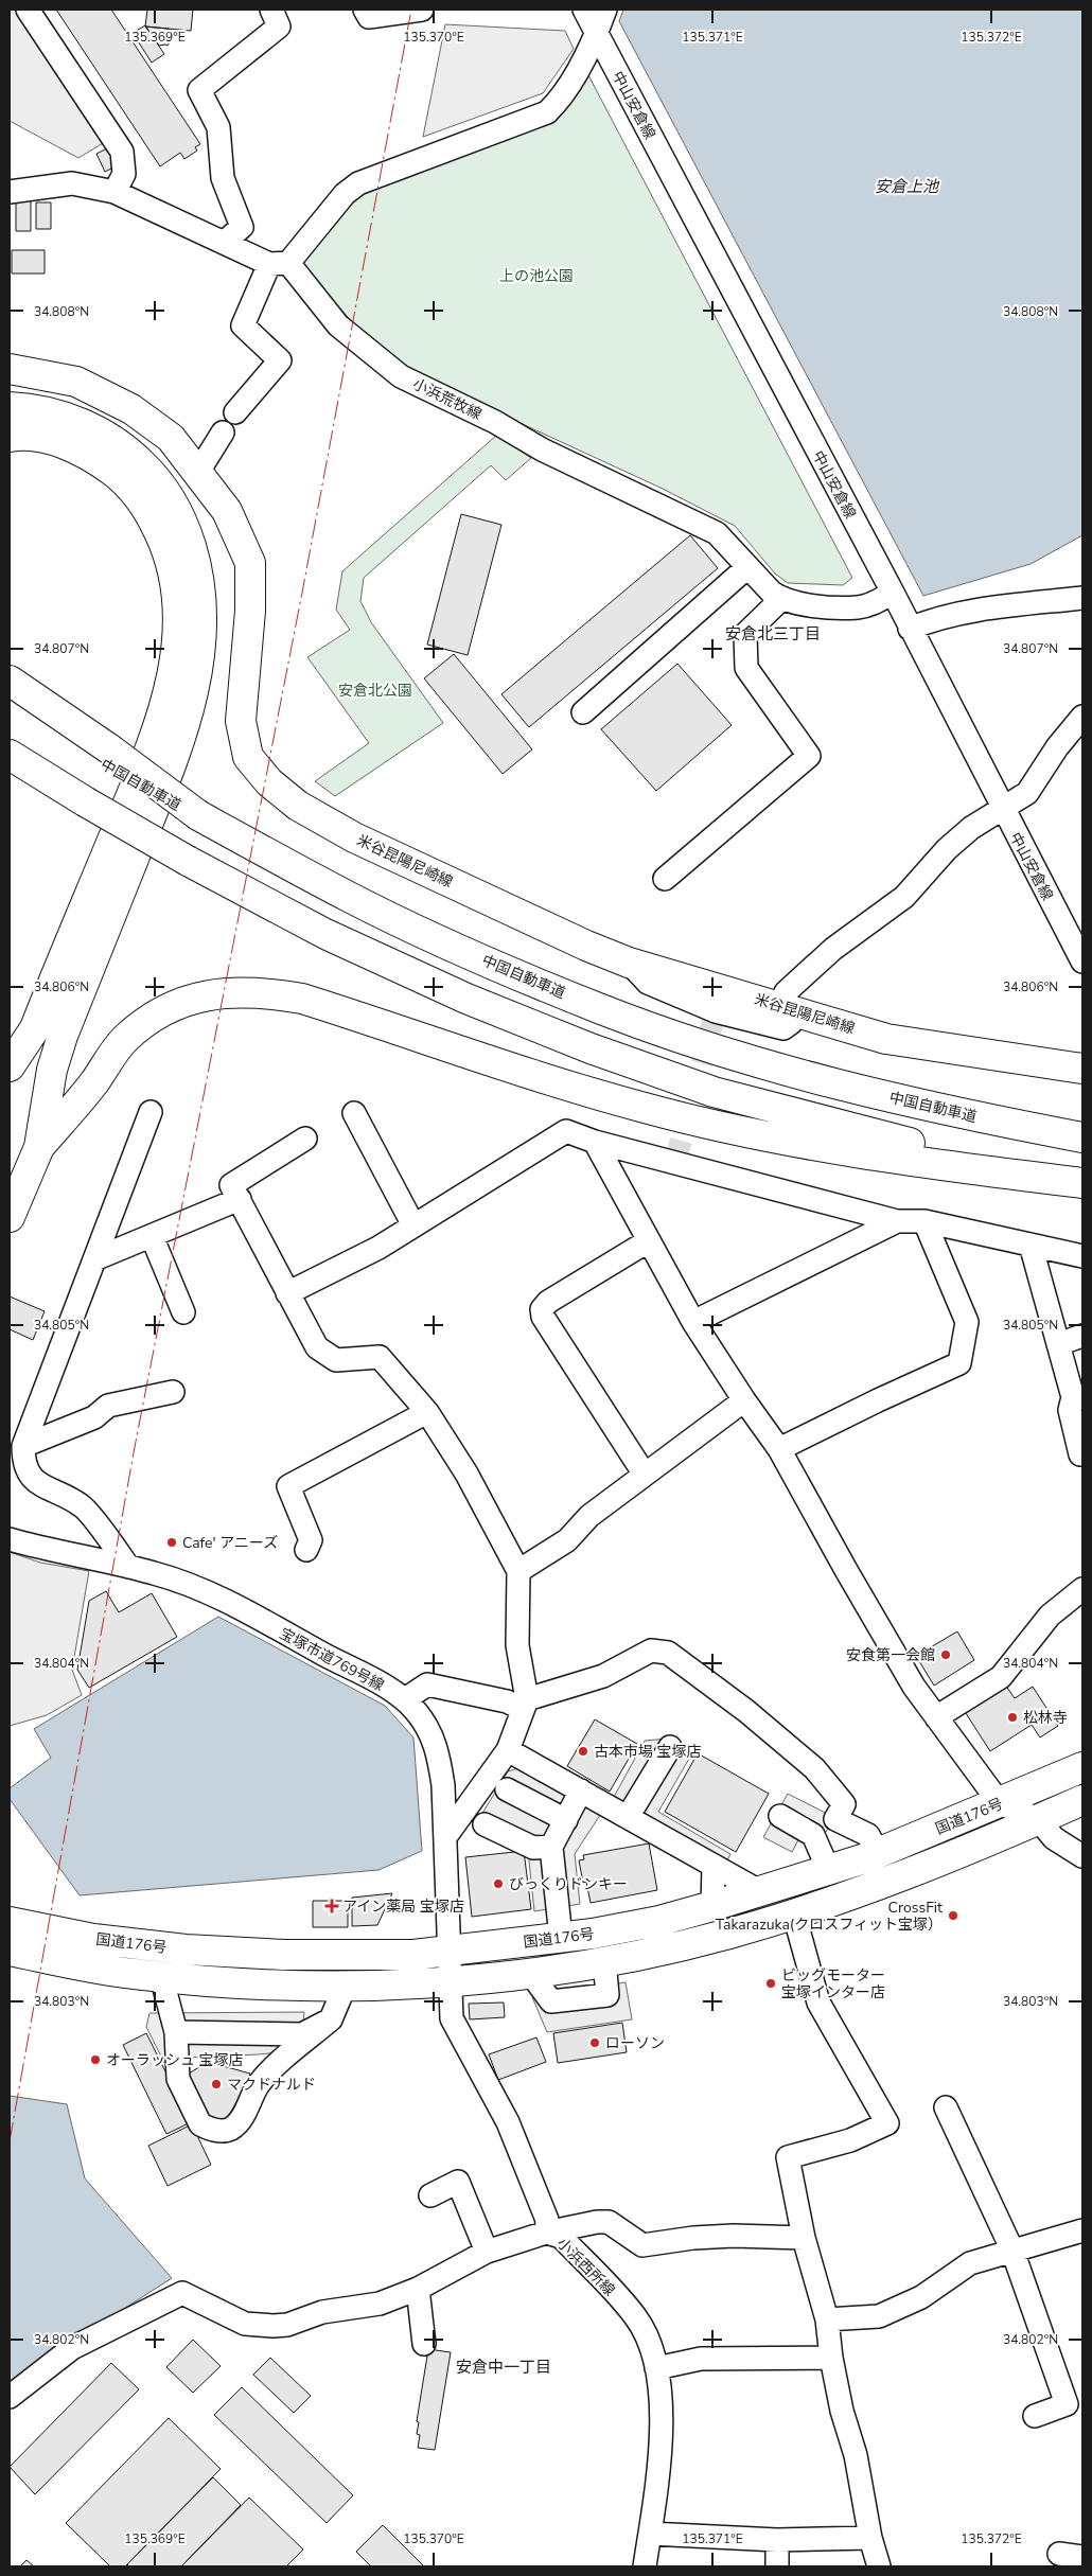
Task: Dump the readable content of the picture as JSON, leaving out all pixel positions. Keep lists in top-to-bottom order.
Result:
{
  "streets": {
    "main road": ["中国自動車道", "米谷昆陽尼崎線", "国道176号"],
    "street": [
      "中山安倉線",
      "小浜荒牧線",
      "宝塚市道769号線",
      "小浜西所線"
    ]
  },
  "crossings": [
    ["宝塚市道769号線", "国道176号"],
    ["宝塚市道769号線", "小浜西所線"],
    ["国道176号", "小浜西所線"]
  ],
  "districts": ["安倉北三丁目", "安倉中一丁目"],
  "water": ["安倉上池"],
  "parks": ["上の池公園", "安倉北公園"],
  "places": {
    "other": [
      "Cafe' アニーズ",
      "安食第一会館",
      "松林寺",
      "古本市場 宝塚店",
      "びっくりドンキー",
      "CrossFit Takarazuka(クロスフィット宝塚）",
      "ビッグモーター 宝塚インター店",
      "ローソン",
      "オーラッシュ 宝塚店",
      "マクドナルド"
    ],
    "health": ["アイン薬局 宝塚店"]
  },
  "coordinates": [
    "135.369°E",
    "135.370°E",
    "135.371°E",
    "135.372°E",
    "34.808°N",
    "34.807°N",
    "34.806°N",
    "34.805°N",
    "34.804°N",
    "34.803°N",
    "34.802°N"
  ]
}
